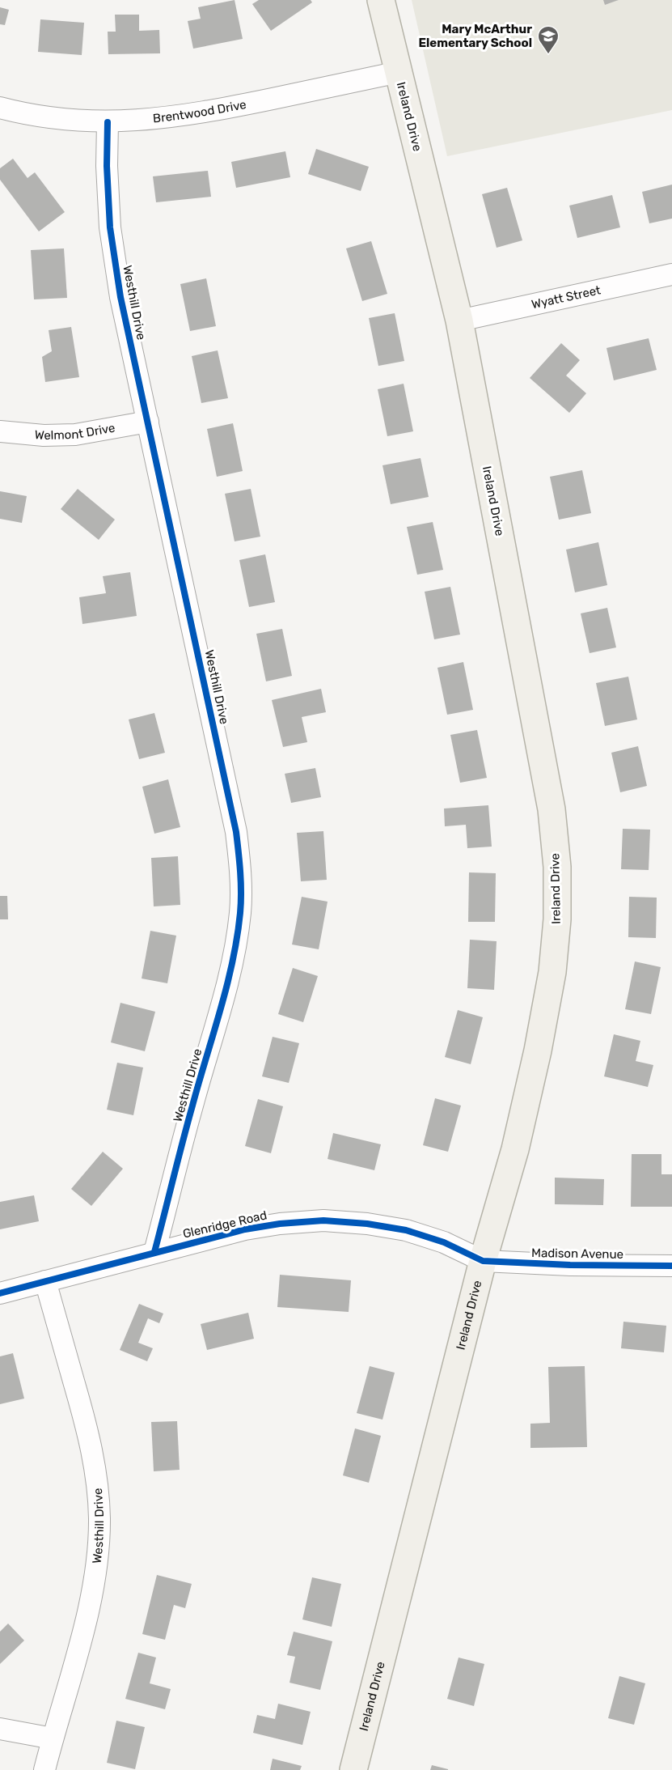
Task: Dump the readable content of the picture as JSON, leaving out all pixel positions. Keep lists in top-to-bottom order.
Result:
{
  "streets": {
    "main road": ["Ireland Drive"],
    "street": [
      "Brentwood Drive",
      "Wyatt Street",
      "Westhill Drive",
      "Welmont Drive",
      "Glenridge Road",
      "Madison Avenue"
    ]
  },
  "crossings": [
    ["Brentwood Drive", "Ireland Drive"],
    ["Brentwood Drive", "Westhill Drive"],
    ["Ireland Drive", "Wyatt Street"],
    ["Ireland Drive", "Glenridge Road"],
    ["Ireland Drive", "Madison Avenue"],
    ["Westhill Drive", "Welmont Drive"],
    ["Westhill Drive", "Glenridge Road"],
    ["Glenridge Road", "Madison Avenue"]
  ],
  "places": {
    "school or university": ["Mary McArthur Elementary School"]
  }
}
